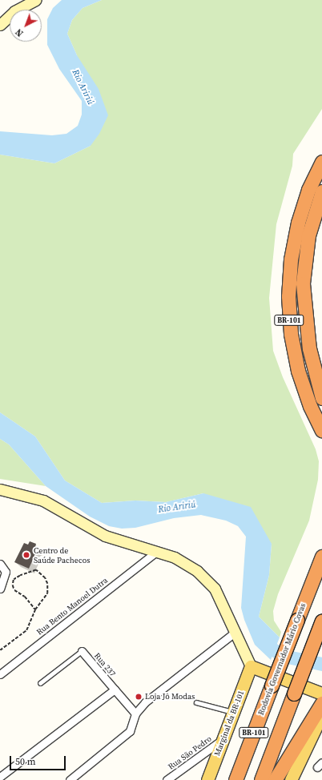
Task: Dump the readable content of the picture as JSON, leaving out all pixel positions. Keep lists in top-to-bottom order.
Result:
{
  "streets": {
    "highway": ["BR-101", "Rodovia Governador Mário Covas"],
    "main road": ["Marginal da BR-101"],
    "street": ["Rua Bento Manoel Dutra", "Rua 237", "Rua São Pedro"]
  },
  "crossings": [
    ["Marginal da BR-101", "Rua São Pedro"]
  ],
  "water": ["Rio Aririú"],
  "places": ["Centro de Saúde Pachecos", "Loja Jô Modas"],
  "scale_bar": "50 m",
  "north": "bottom left"
}
